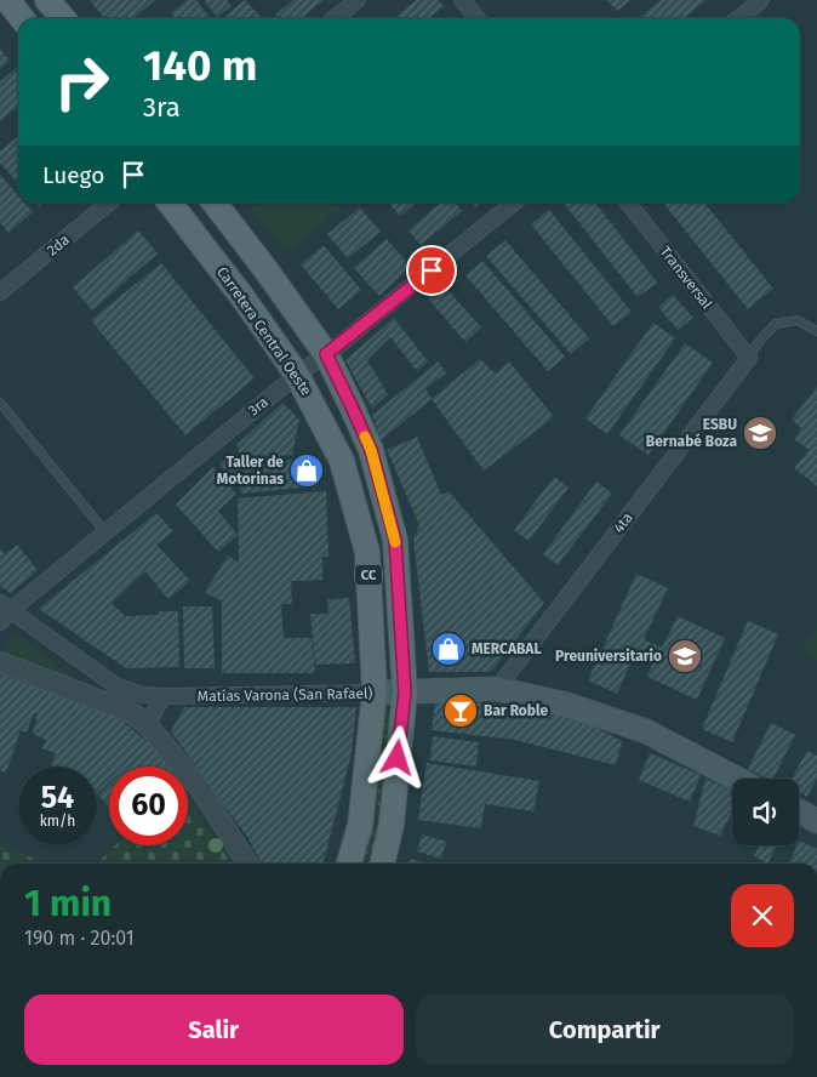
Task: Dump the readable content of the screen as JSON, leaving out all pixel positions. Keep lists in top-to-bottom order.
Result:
{
  "streets": {
    "main road": ["Carretera Central Oeste", "CC", "Matías Varona (San Rafael)"],
    "street": [
      "2da",
      "Transversal",
      "3ra",
      "4ta"
    ]
  },
  "crossings": [
    ["Transversal", "4ta"],
    ["Carretera Central Oeste", "3ra"],
    ["Carretera Central Oeste", "Matías Varona (San Rafael)"],
    ["3ra", "CC"],
    ["3ra", "Matías Varona (San Rafael)"],
    ["4ta", "Matías Varona (San Rafael)"],
    ["CC", "Matías Varona (San Rafael)"]
  ],
  "places": {
    "school or university": ["ESBU Bernabé Boza", "Preuniversitario"],
    "shop": ["Taller de Motorinas", "MERCABAL"],
    "bar": ["Bar Roble"]
  },
  "page": {
    "turn": ["140 m", "3ra"],
    "then": "Luego",
    "speed": "54 km/h",
    "limit": "60",
    "heading": ["1 min", "190 m · 20:01"],
    "buttons": ["Salir", "Compartir"]
  }
}
